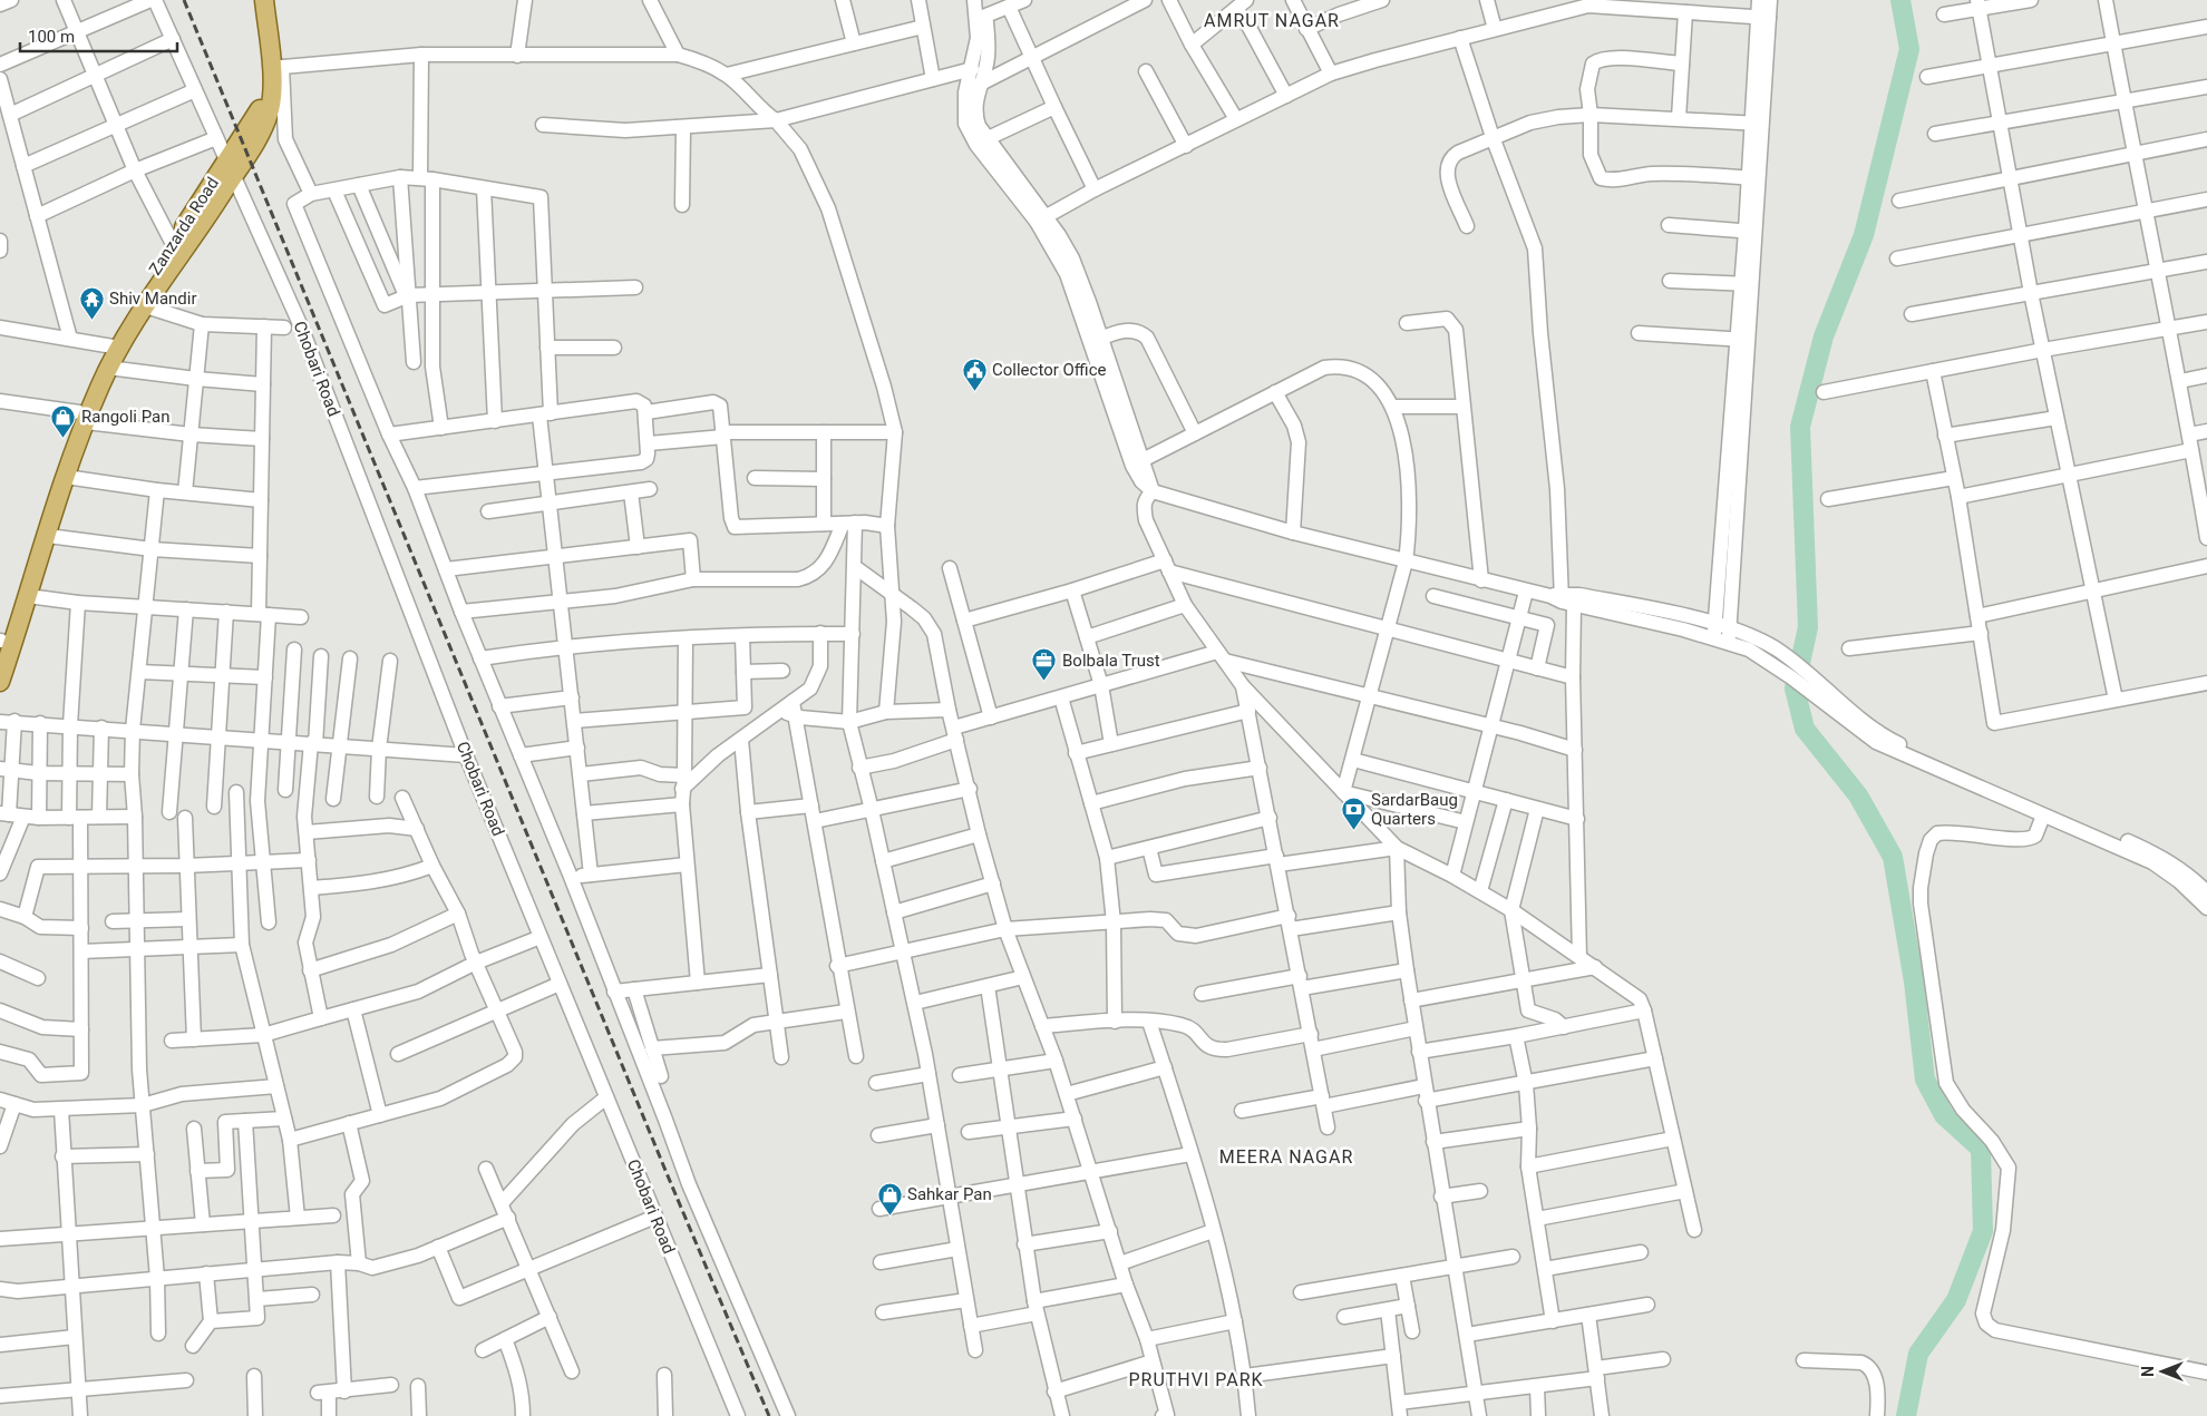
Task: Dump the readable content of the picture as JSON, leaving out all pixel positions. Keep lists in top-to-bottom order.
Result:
{
  "streets": {
    "main road": ["Zanzarda Road"],
    "street": ["Chobari Road"]
  },
  "crossings": [
    ["Zanzarda Road", "Chobari Road"]
  ],
  "districts": ["AMRUT NAGAR", "MEERA NAGAR", "PRUTHVI PARK"],
  "places": {
    "temple": ["Shiv Mandir"],
    "public building": ["Collector Office"],
    "shop": ["Rangoli Pan", "Sahkar Pan"],
    "office": ["Bolbala Trust"],
    "bank": ["SardarBaug Quarters"]
  },
  "scale_bar": "100 m",
  "north": "left"
}
